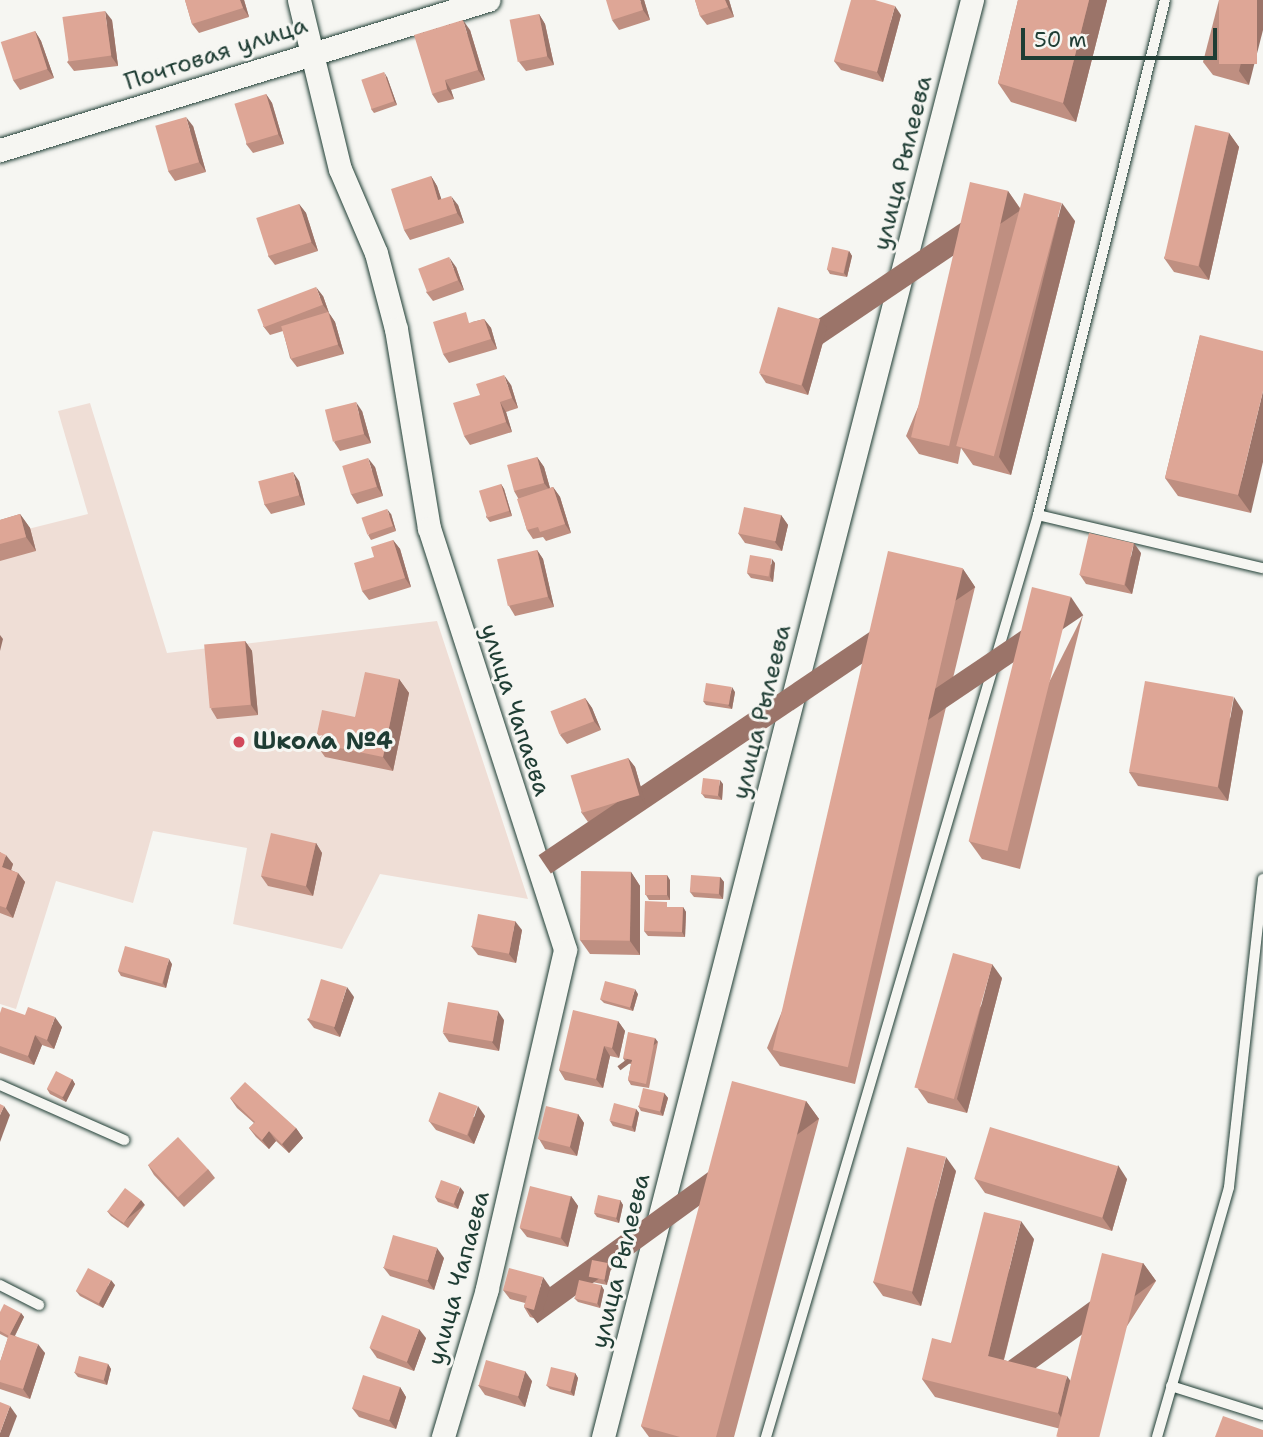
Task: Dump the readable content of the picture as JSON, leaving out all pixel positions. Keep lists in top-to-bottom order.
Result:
{
  "streets": {
    "street": ["Почтовая улица", "улица Рылеева", "улица Чапаева"]
  },
  "crossings": [
    ["Почтовая улица", "улица Чапаева"]
  ],
  "places": ["Школа №4"],
  "scale_bar": "50 m"
}
